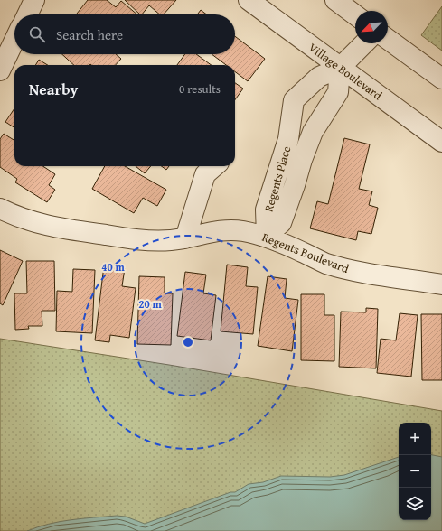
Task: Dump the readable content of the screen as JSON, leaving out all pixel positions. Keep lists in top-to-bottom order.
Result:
{
  "streets": {
    "street": ["Village Boulevard", "Regents Place", "Regents Boulevard"]
  },
  "crossings": [
    ["Village Boulevard", "Regents Place"],
    ["Regents Place", "Regents Boulevard"]
  ],
  "north": "bottom left",
  "page": {
    "search": "Search here",
    "heading": ["Nearby", "0 results"],
    "map_buttons": ["+", "−"]
  },
  "rings": ["40 m", "20 m"]
}
